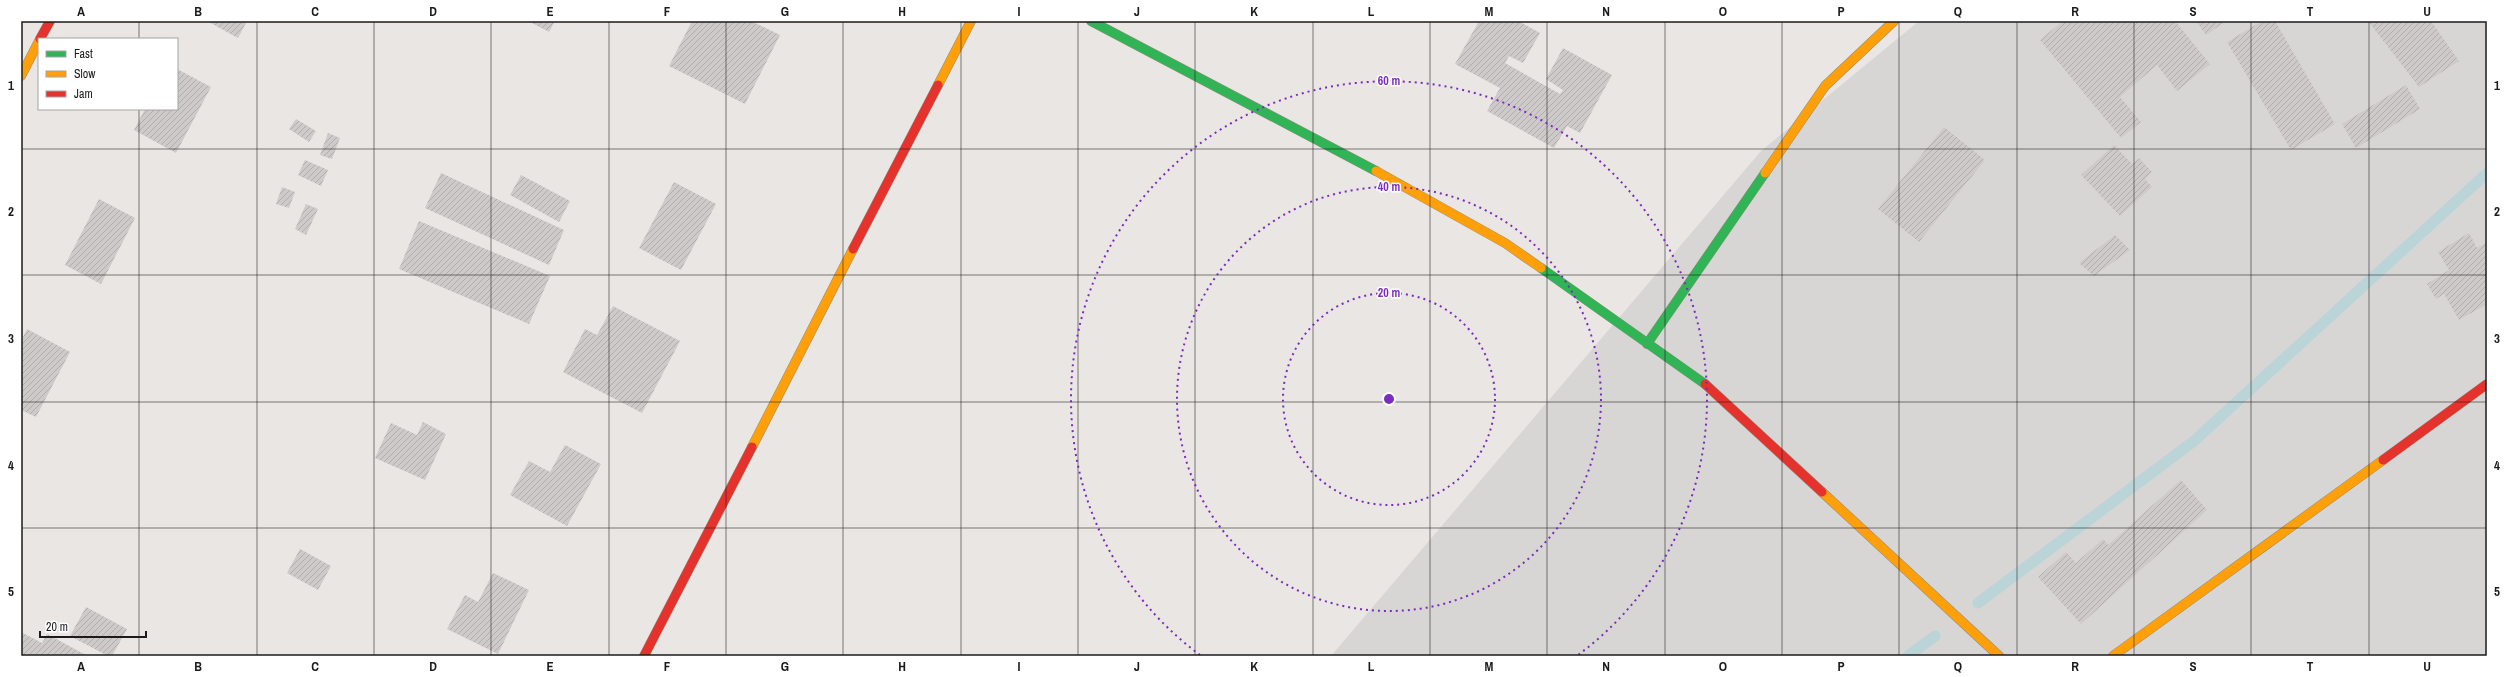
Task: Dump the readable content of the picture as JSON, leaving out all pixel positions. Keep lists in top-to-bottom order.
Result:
{
  "legend": ["Fast", "Slow", "Jam"],
  "scale_bar": "20 m",
  "grid": {
    "columns": [
      "A",
      "B",
      "C",
      "D",
      "E",
      "F",
      "G",
      "H",
      "I",
      "J",
      "K",
      "L",
      "M",
      "N",
      "O",
      "P",
      "Q",
      "R",
      "S",
      "T",
      "U"
    ],
    "rows": [
      "1",
      "2",
      "3",
      "4",
      "5"
    ]
  },
  "rings": ["60 m", "40 m", "20 m"]
}
